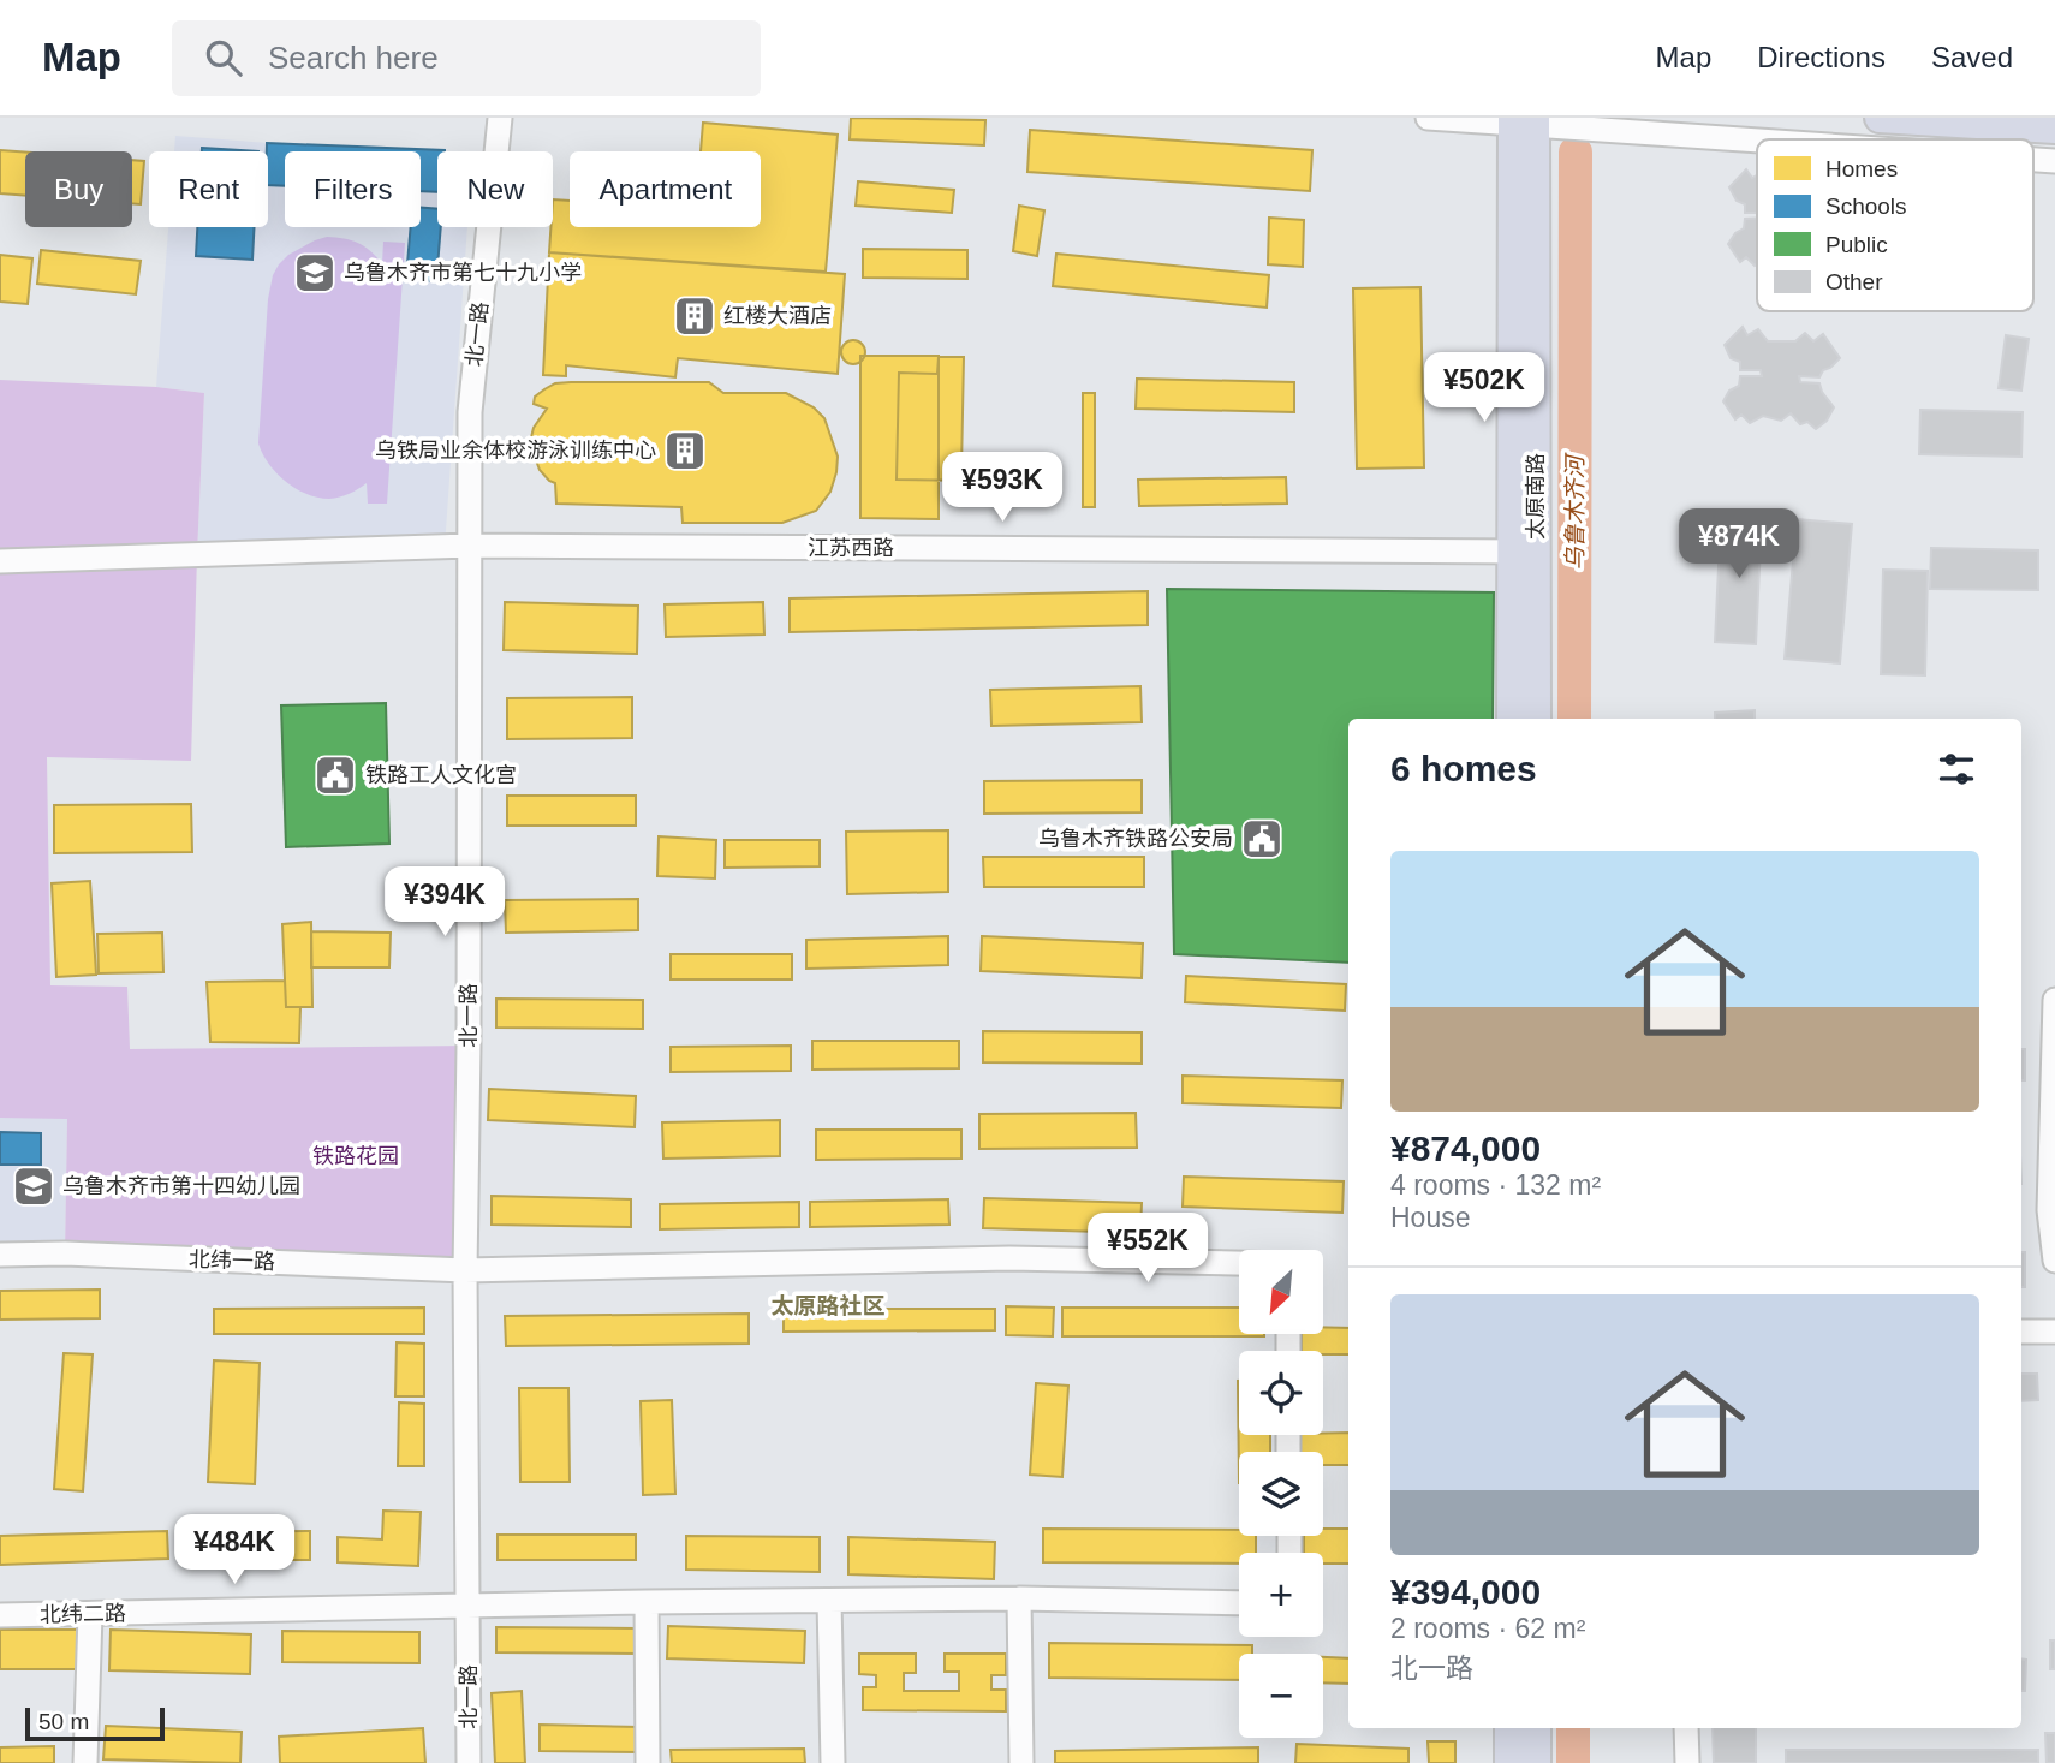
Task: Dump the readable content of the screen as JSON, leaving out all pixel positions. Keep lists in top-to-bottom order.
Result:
{
  "streets": {
    "main road": ["太原南路"],
    "street": [
      "北一路",
      "江苏西路",
      "北纬一路",
      "北纬二路"
    ]
  },
  "crossings": [
    ["北一路", "江苏西路"],
    ["北一路", "北纬一路"],
    ["北一路", "北纬二路"],
    ["太原南路", "江苏西路"]
  ],
  "districts": ["太原路社区"],
  "water": ["乌鲁木齐河"],
  "parks": ["铁路花园"],
  "places": {
    "school or university": ["乌鲁木齐市第七十九小学", "乌鲁木齐市第十四幼儿园"],
    "building": ["红楼大酒店", "乌铁局业余体校游泳训练中心"],
    "public building": ["铁路工人文化宫", "乌鲁木齐铁路公安局"]
  },
  "legend": [
    "Homes",
    "Schools",
    "Public",
    "Other"
  ],
  "scale_bar": "50 m",
  "north": "bottom left",
  "page": {
    "header": "Map",
    "search": "Search here",
    "nav": ["Map", "Directions", "Saved"],
    "chip": [
      "Buy",
      "Rent",
      "Filters",
      "New",
      "Apartment"
    ],
    "price": [
      "¥502K",
      "¥593K",
      "¥874K",
      "¥394K",
      "¥552K",
      "¥484K"
    ],
    "heading": "6 homes",
    "list": [
      {
        "name": "¥874,000",
        "note": "4 rooms · 132 m² · House"
      },
      {
        "name": "¥394,000",
        "note": "2 rooms · 62 m² · 北一路"
      }
    ],
    "map_buttons": ["+", "−"],
    "scale": "50 m"
  }
}
